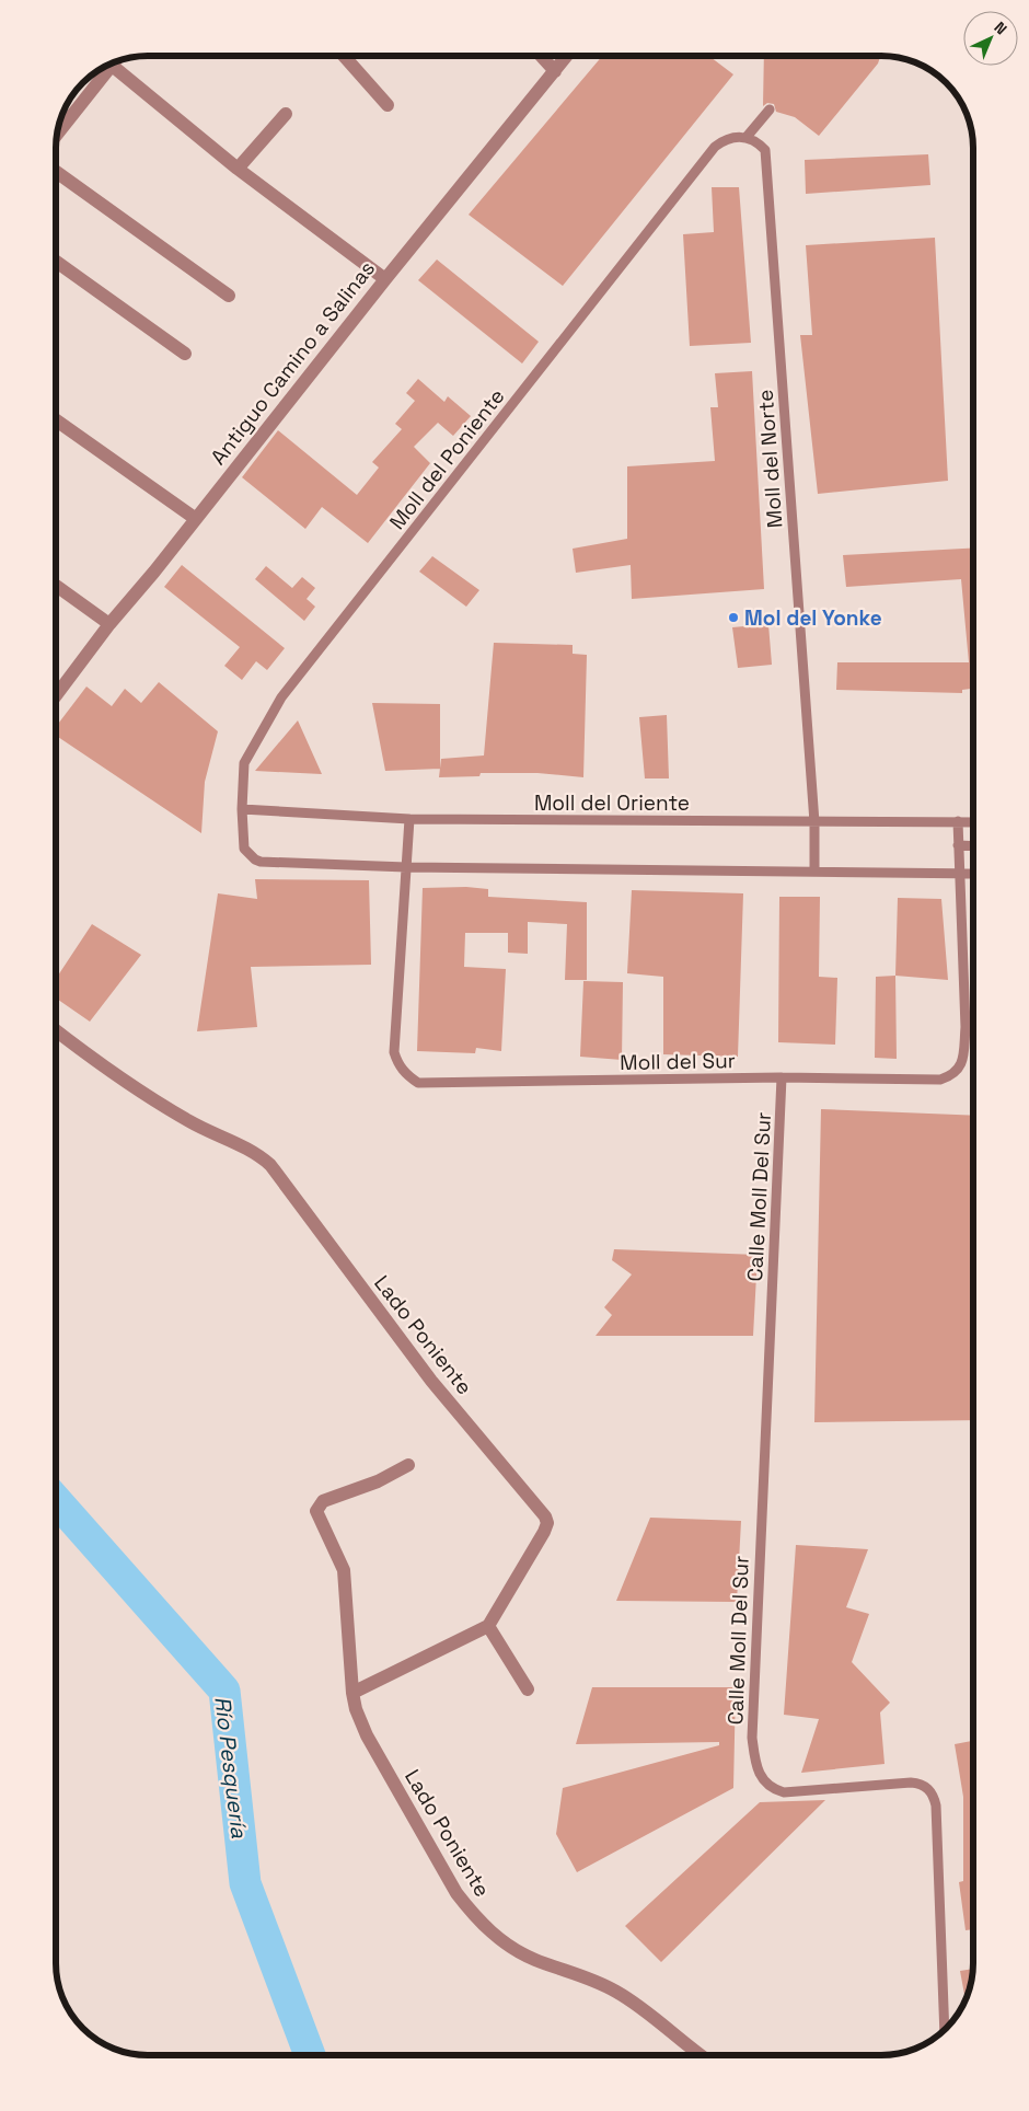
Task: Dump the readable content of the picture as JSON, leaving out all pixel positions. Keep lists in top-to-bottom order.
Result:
{
  "streets": {
    "street": ["Antiguo Camino a Salinas", "Lado Poniente"],
    "lane": [
      "Moll del Poniente",
      "Moll del Norte",
      "Moll del Oriente",
      "Moll del Sur",
      "Calle Moll Del Sur"
    ]
  },
  "crossings": [
    ["Moll del Poniente", "Moll del Norte"],
    ["Moll del Poniente", "Moll del Oriente"],
    ["Moll del Poniente", "Moll del Sur"],
    ["Moll del Norte", "Moll del Oriente"],
    ["Moll del Oriente", "Moll del Sur"],
    ["Moll del Sur", "Calle Moll Del Sur"]
  ],
  "water": ["Río Pesquería"],
  "places": ["Mol del Yonke"],
  "north": "top right"
}
